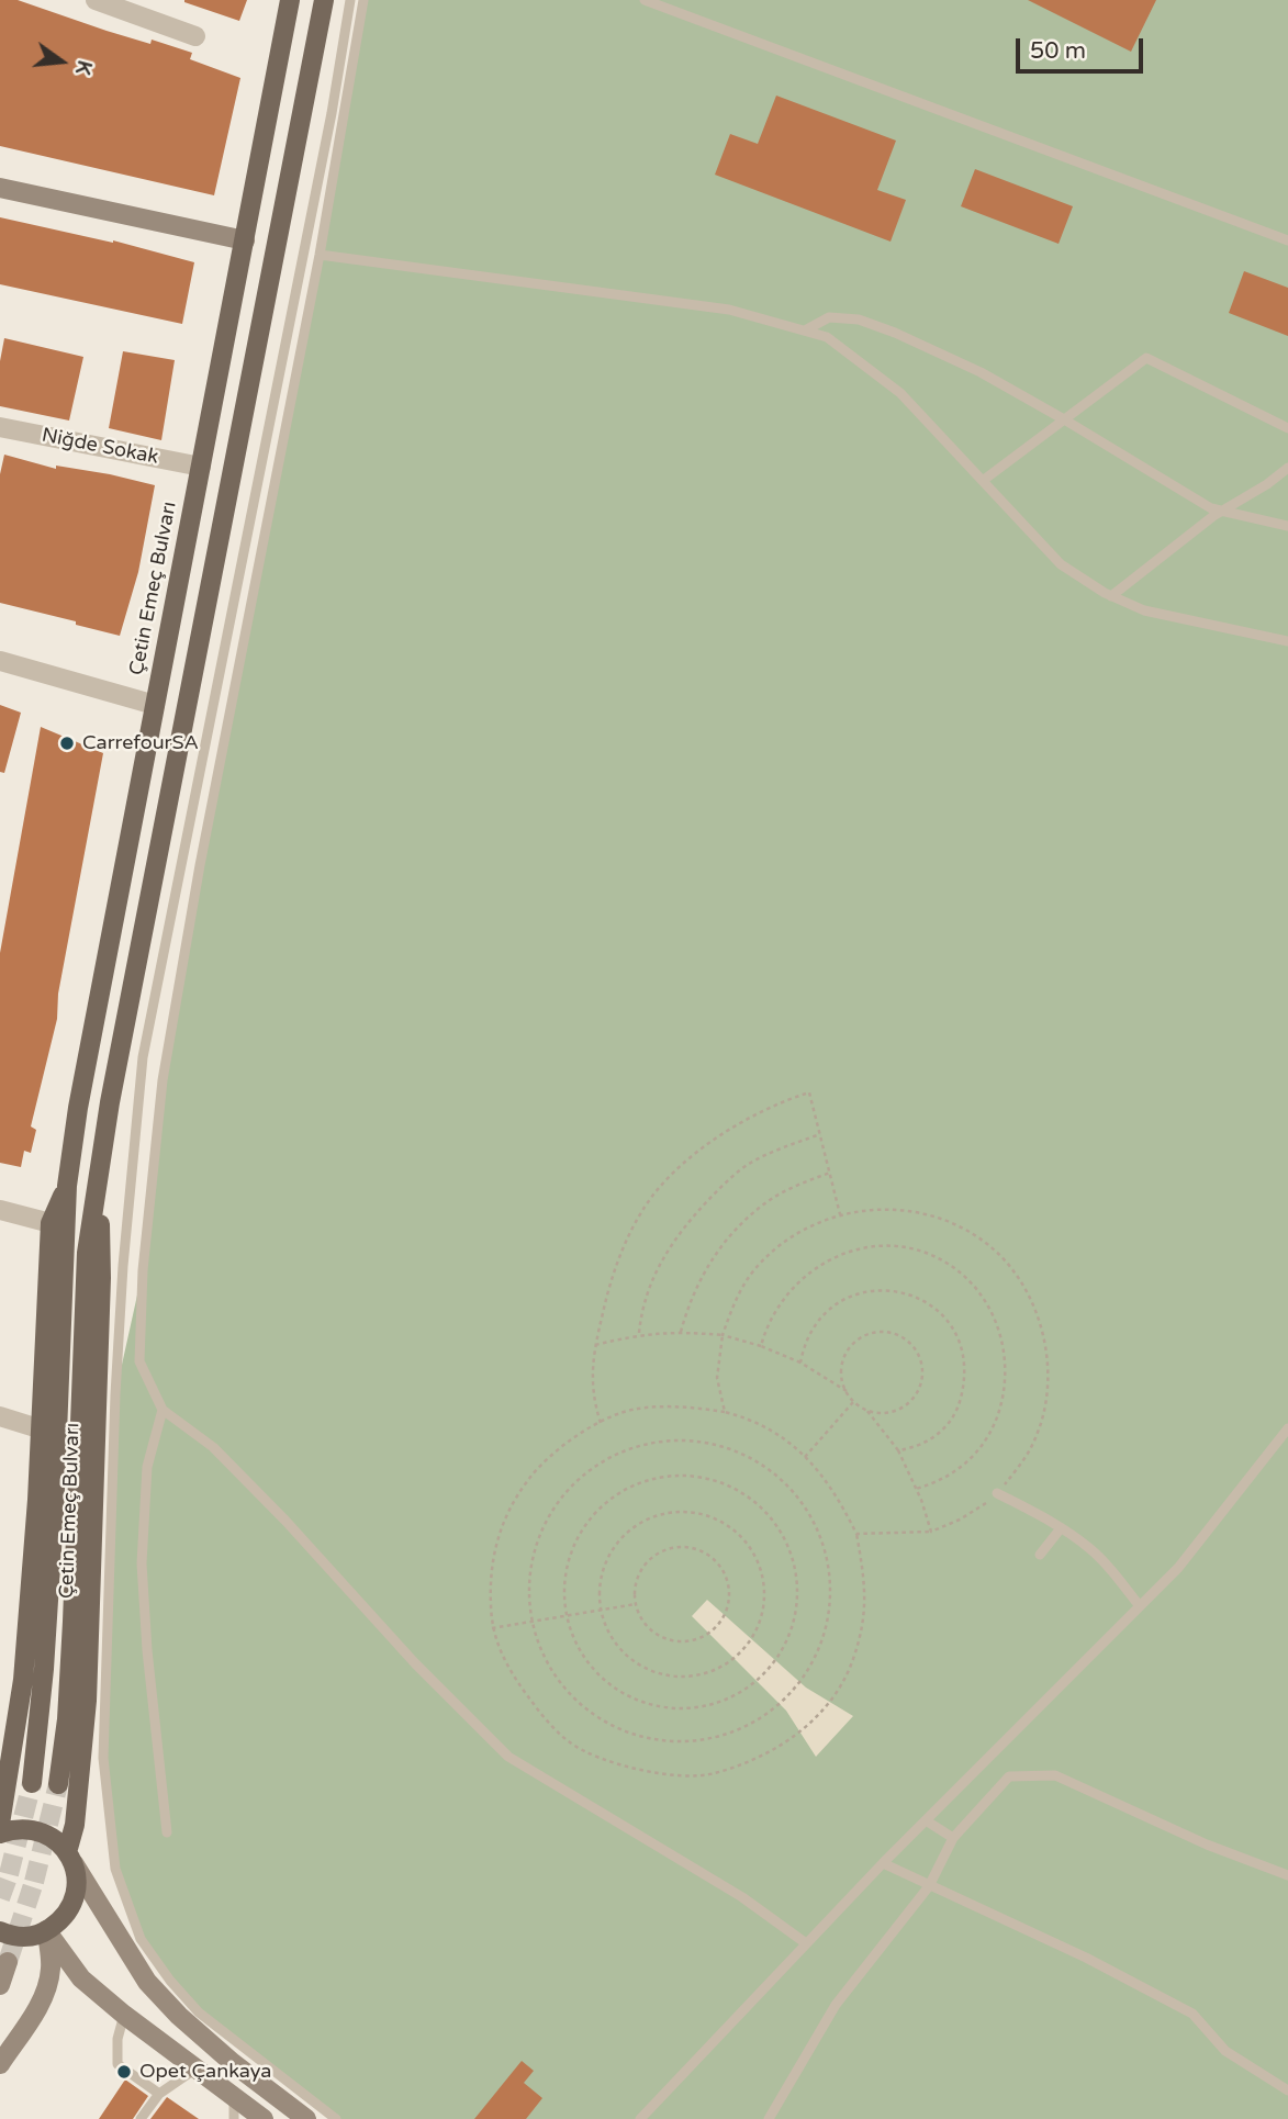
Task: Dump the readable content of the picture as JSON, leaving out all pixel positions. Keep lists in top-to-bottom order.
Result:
{
  "streets": {
    "main road": ["Çetin Emeç Bulvarı"],
    "street": ["Niğde Sokak"]
  },
  "crossings": [
    ["Niğde Sokak", "Çetin Emeç Bulvarı"]
  ],
  "places": ["CarrefourSA", "Opet Çankaya"],
  "scale_bar": "50 m",
  "north": "right"
}
